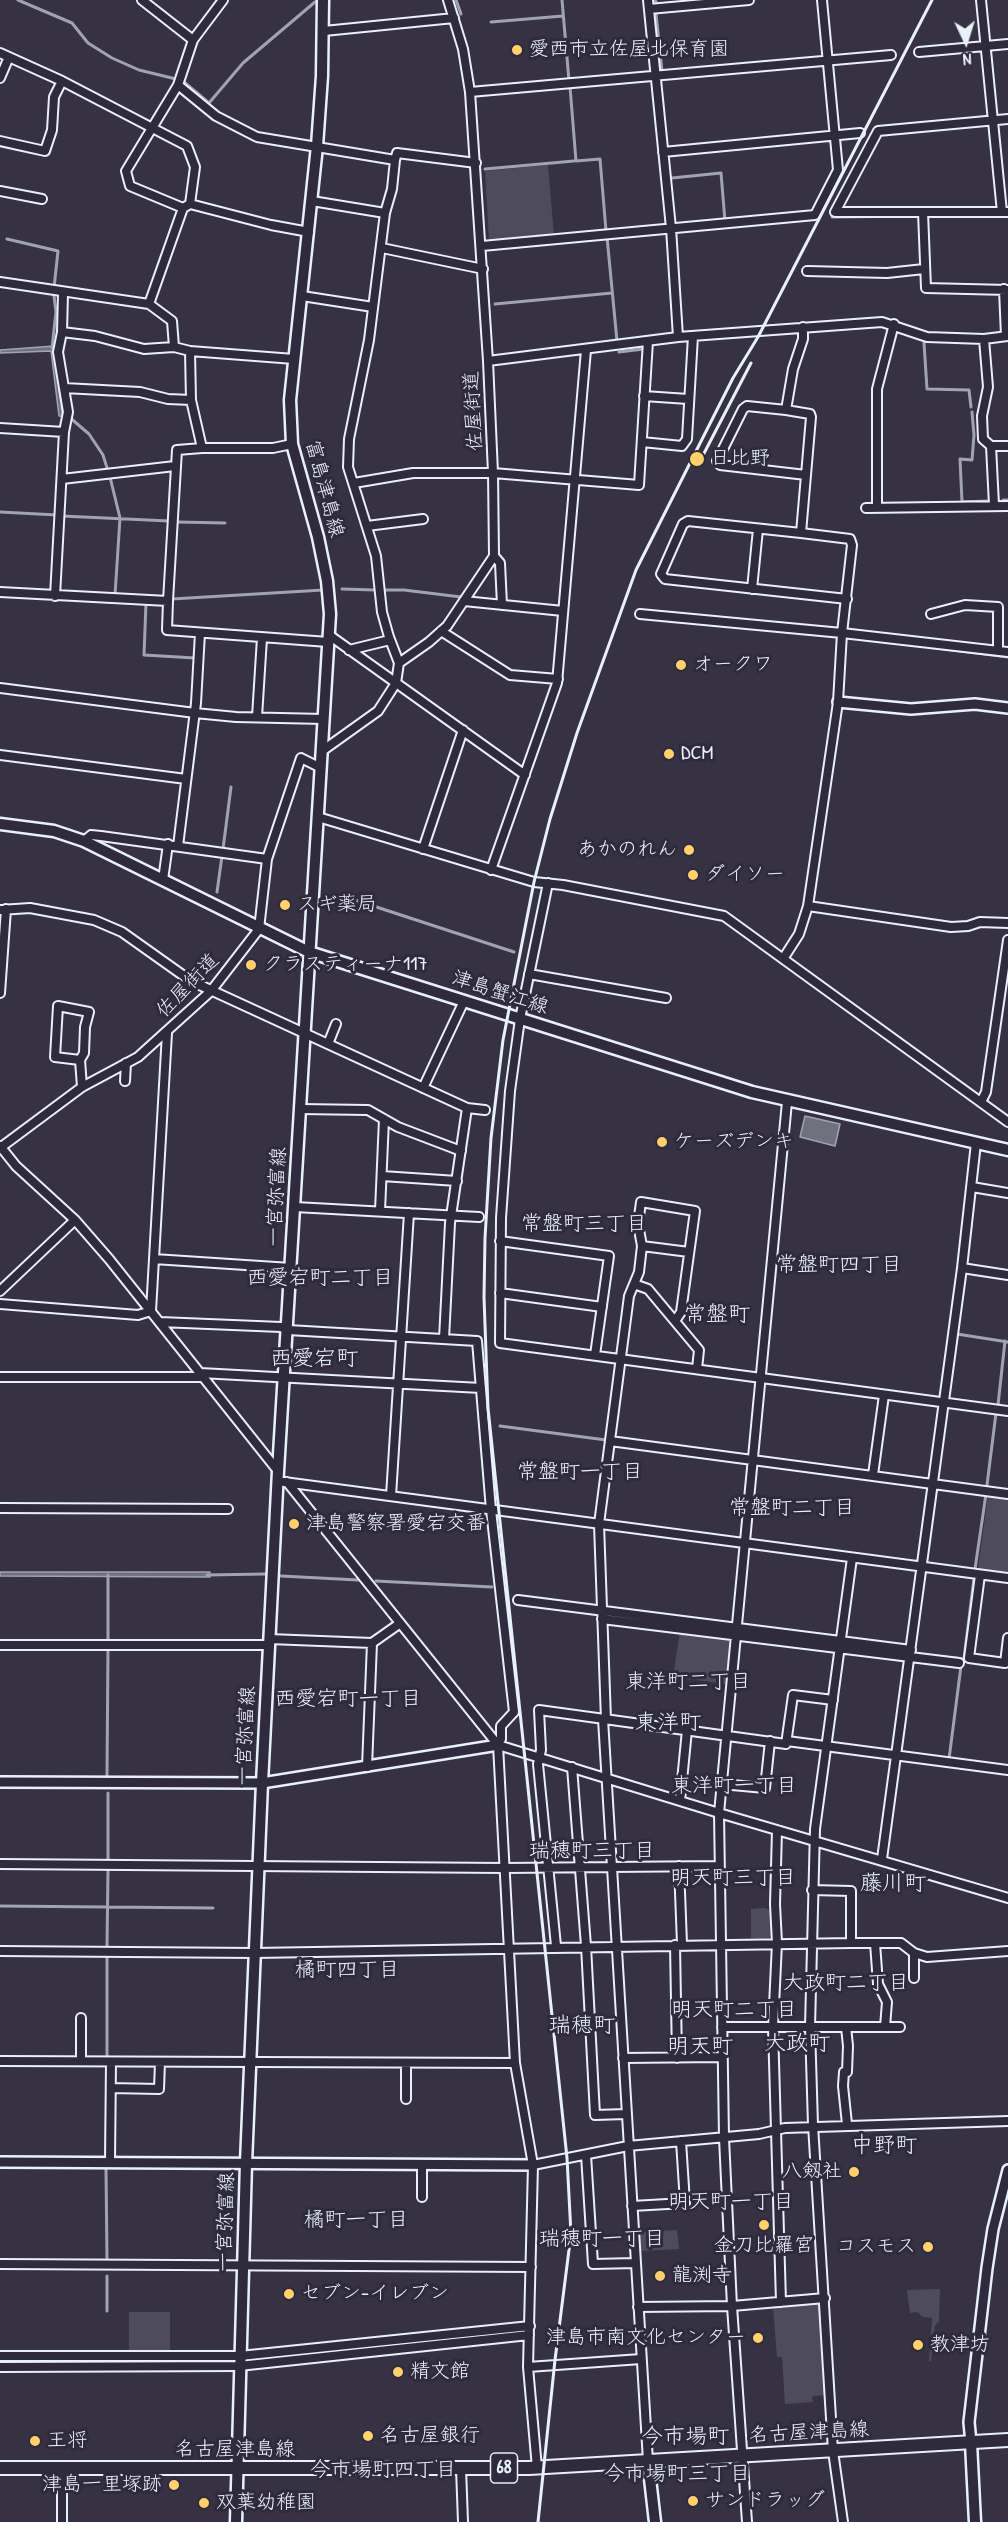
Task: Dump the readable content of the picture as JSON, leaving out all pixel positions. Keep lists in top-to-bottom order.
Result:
{
  "streets": {
    "main road": [
      "富島津島線",
      "津島蟹江線",
      "一宮弥富線",
      "名古屋津島線",
      "68"
    ],
    "street": ["佐屋街道"]
  },
  "crossings": [
    ["佐屋街道", "津島蟹江線"],
    ["富島津島線", "津島蟹江線"],
    ["富島津島線", "一宮弥富線"],
    ["津島蟹江線", "一宮弥富線"],
    ["一宮弥富線", "名古屋津島線"]
  ],
  "districts": [
    "常盤町三丁目",
    "常盤町四丁目",
    "西愛宕町二丁目",
    "常盤町",
    "西愛宕町",
    "常盤町一丁目",
    "常盤町二丁目",
    "東洋町二丁目",
    "西愛宕町一丁目",
    "東洋町",
    "東洋町一丁目",
    "瑞穂町三丁目",
    "明天町三丁目",
    "藤川町",
    "橘町四丁目",
    "大政町二丁目",
    "明天町二丁目",
    "瑞穂町",
    "大政町",
    "明天町",
    "中野町",
    "明天町一丁目",
    "橘町一丁目",
    "瑞穂町一丁目",
    "今市場町",
    "今市場町四丁目",
    "今市場町三丁目"
  ],
  "places": [
    "愛西市立佐屋北保育園",
    "日比野",
    "オークワ",
    "DCM",
    "あかのれん",
    "ダイソー",
    "スギ薬局",
    "クラスティーナ117",
    "ケーズデンキ",
    "津島警察署愛宕交番",
    "八剱社",
    "金刀比羅宮",
    "コスモス",
    "龍渕寺",
    "セブン-イレブン",
    "津島市南文化センター",
    "教津坊",
    "精文館",
    "名古屋銀行",
    "王将",
    "津島一里塚跡",
    "サンドラッグ",
    "双葉幼稚園"
  ],
  "north": "bottom"
}
